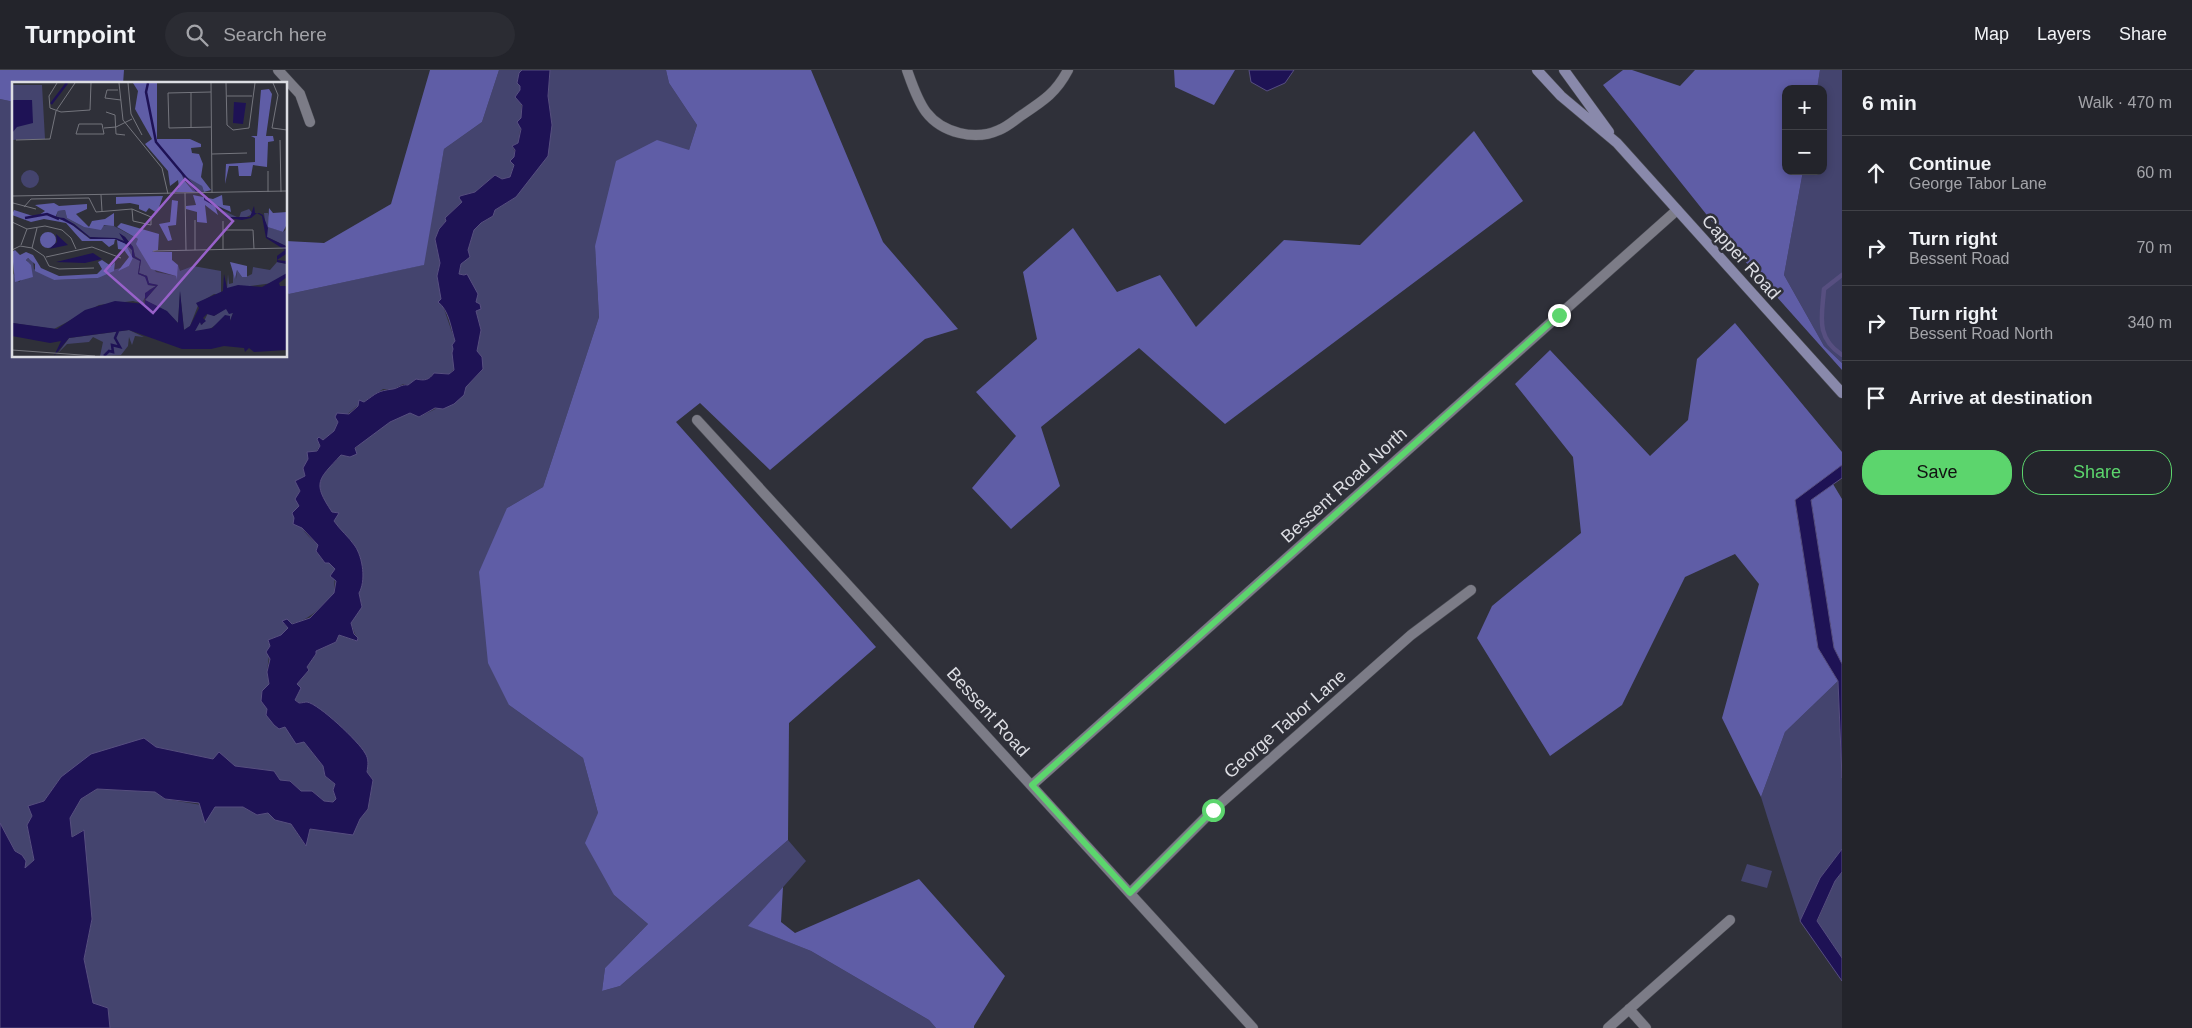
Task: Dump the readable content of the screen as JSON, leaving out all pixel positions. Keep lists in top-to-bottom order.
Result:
{
  "streets": {
    "street": [
      "Capper Road",
      "Bessent Road North",
      "Bessent Road",
      "George Tabor Lane"
    ]
  },
  "crossings": [
    ["Capper Road", "Bessent Road North"],
    ["Bessent Road North", "Bessent Road"],
    ["Bessent Road", "George Tabor Lane"]
  ],
  "page": {
    "header": "Turnpoint",
    "search": "Search here",
    "nav": ["Map", "Layers", "Share"],
    "heading": ["6 min", "Walk · 470 m"],
    "map_buttons": ["+", "−"],
    "list": [
      ["Continue", "George Tabor Lane", "60 m"],
      ["Turn right", "Bessent Road", "70 m"],
      ["Turn right", "Bessent Road North", "340 m"],
      "Arrive at destination"
    ],
    "buttons": ["Save", "Share"]
  }
}
